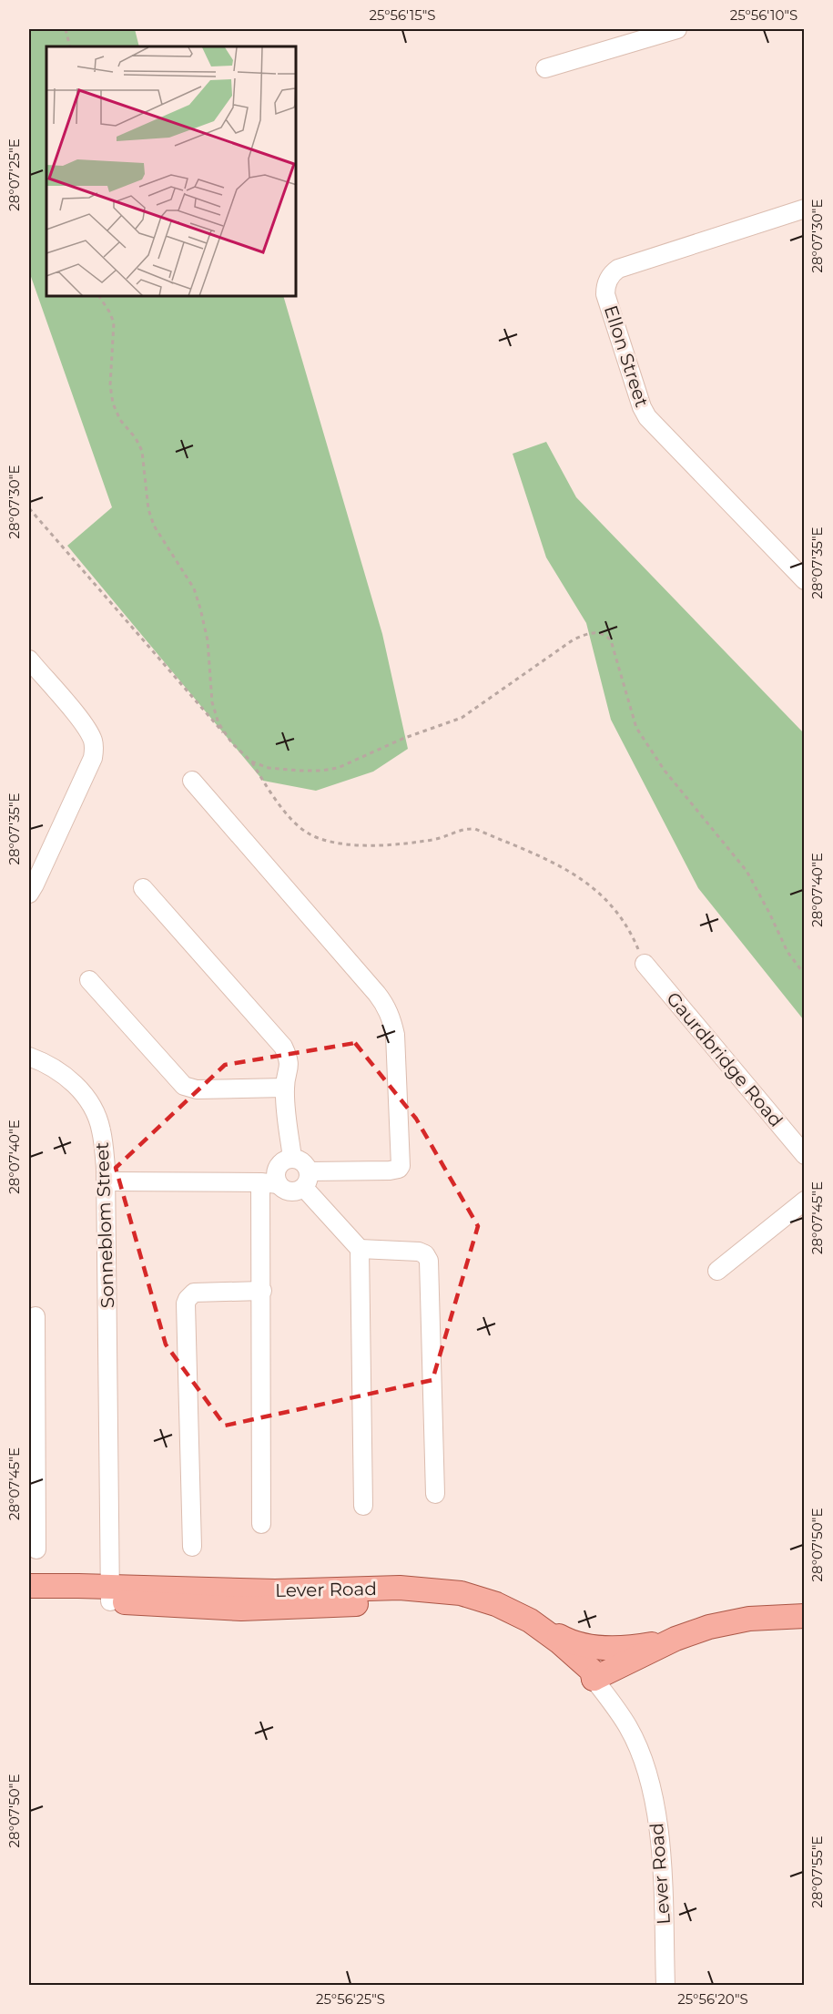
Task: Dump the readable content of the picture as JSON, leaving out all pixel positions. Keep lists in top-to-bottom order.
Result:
{
  "streets": {
    "main road": ["Lever Road"],
    "street": ["Ellon Street", "Gaurdbridge Road", "Sonneblom Street"]
  },
  "crossings": [
    ["Sonneblom Street", "Lever Road"]
  ],
  "coordinates": [
    "25°56'15\"S",
    "25°56'10\"S",
    "28°07'25\"E",
    "28°07'30\"E",
    "28°07'35\"E",
    "28°07'40\"E",
    "28°07'45\"E",
    "28°07'50\"E",
    "28°07'55\"E",
    "25°56'25\"S",
    "25°56'20\"S"
  ]
}
